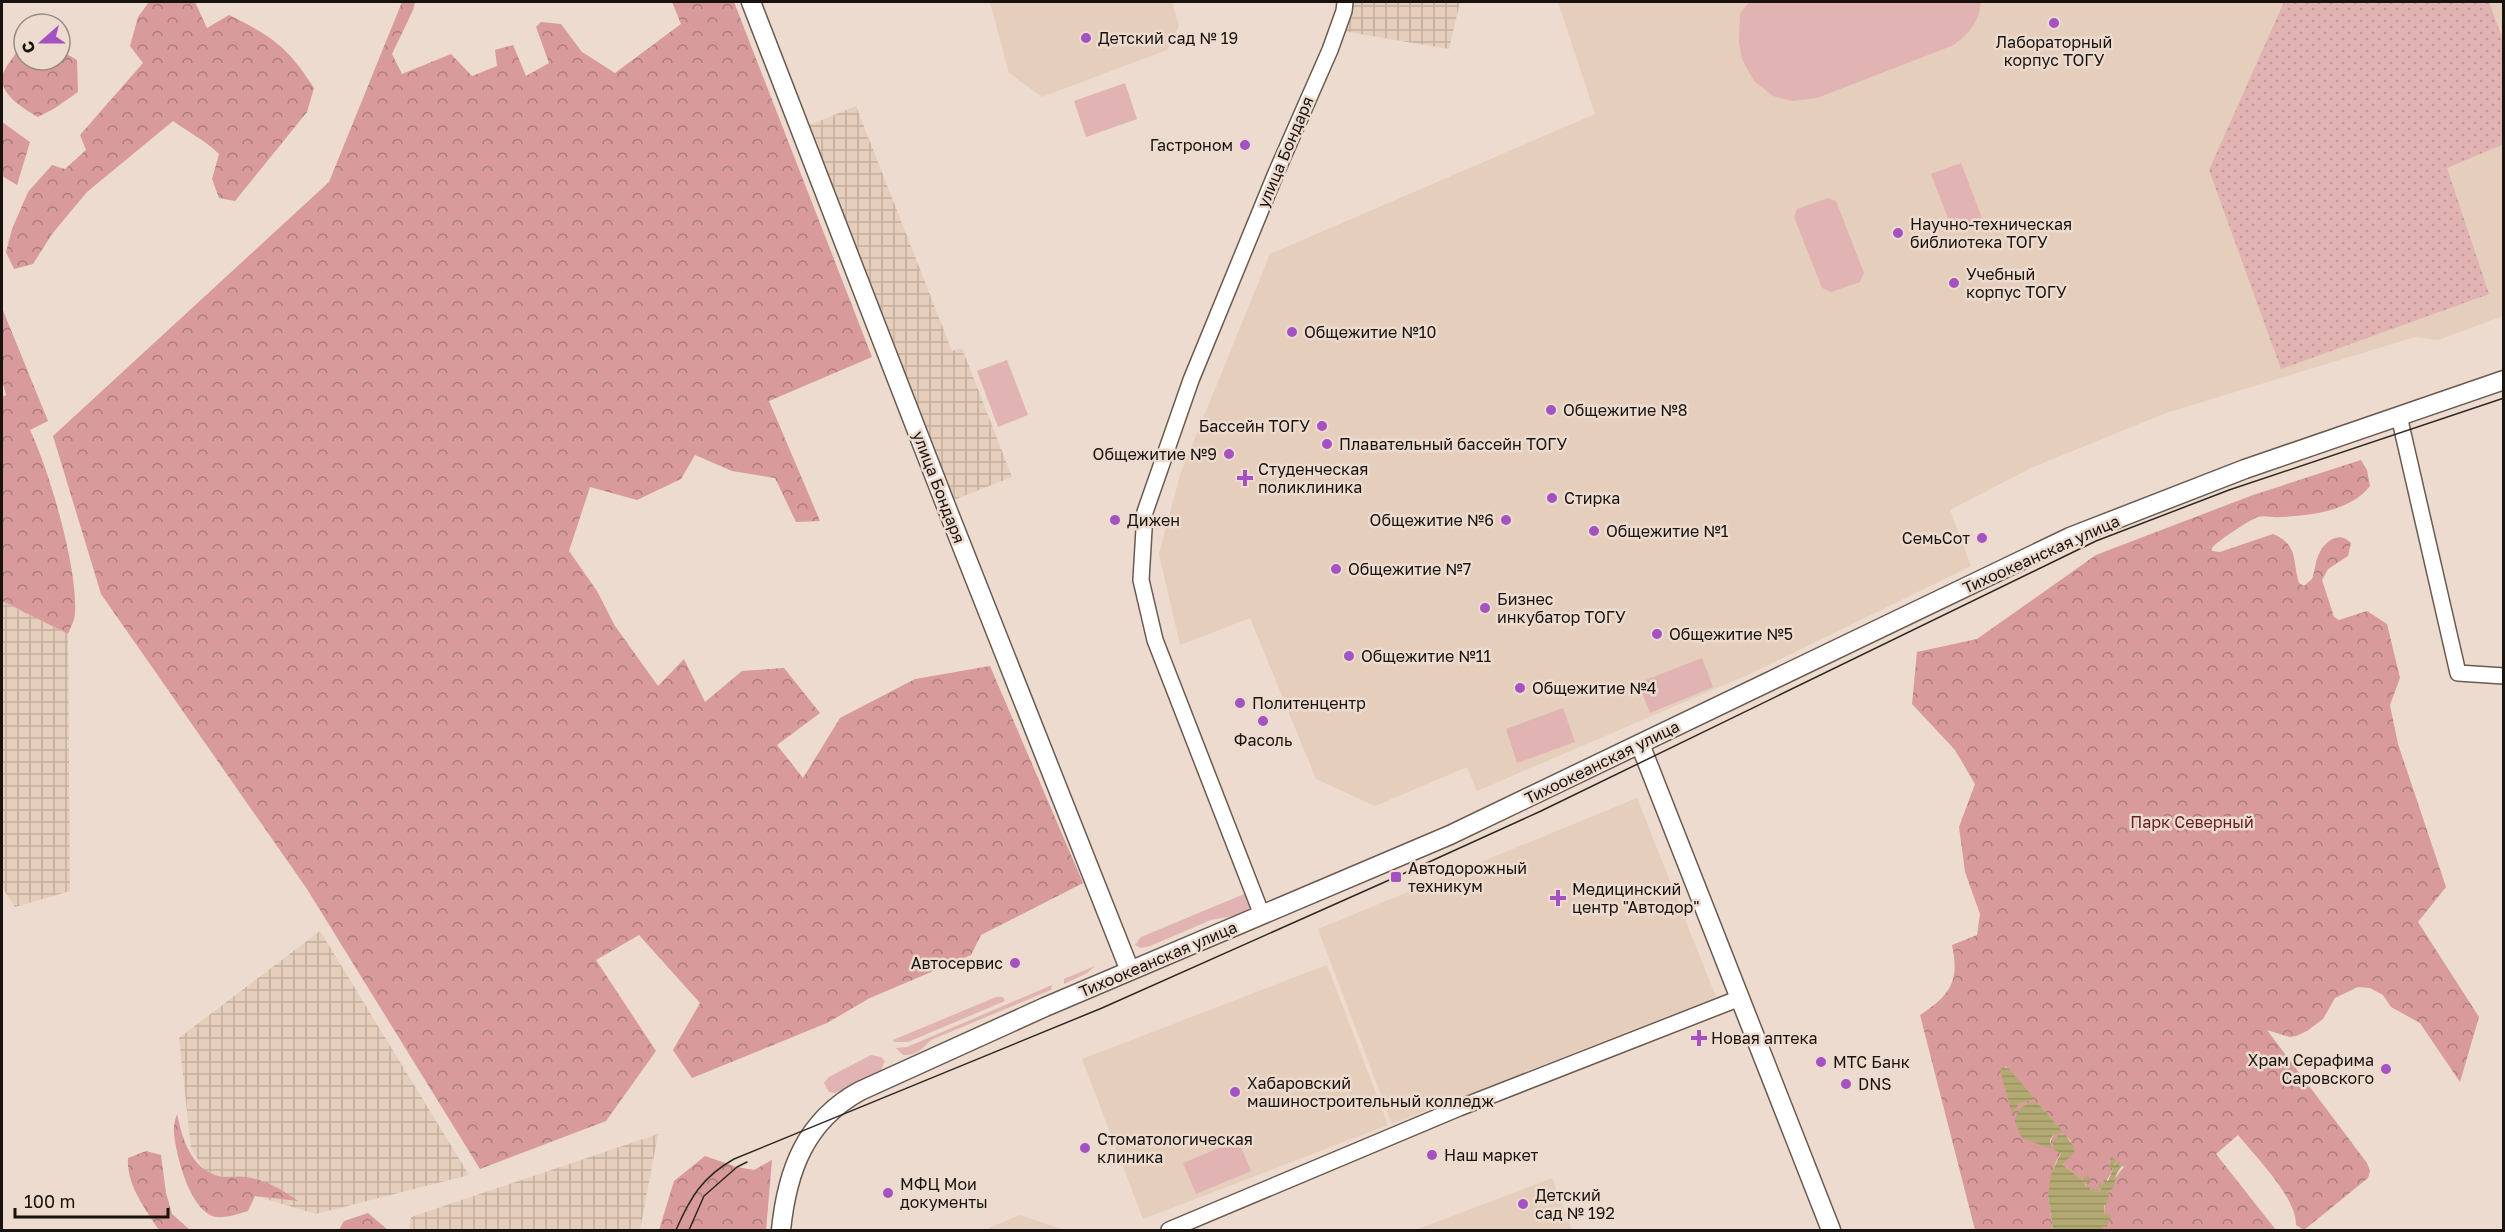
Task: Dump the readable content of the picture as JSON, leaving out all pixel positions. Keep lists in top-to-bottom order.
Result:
{
  "streets": {
    "main road": ["улица Бондаря", "Тихоокеанская улица"]
  },
  "crossings": [
    ["улица Бондаря", "Тихоокеанская улица"]
  ],
  "parks": ["Парк Северный"],
  "places": {
    "other": [
      "Лабораторный корпус ТОГУ",
      "Детский сад № 19",
      "Гастроном",
      "Научно-техническая библиотека ТОГУ",
      "Учебный корпус ТОГУ",
      "Общежитие №10",
      "Общежитие №8",
      "Бассейн ТОГУ",
      "Плавательный бассейн ТОГУ",
      "Общежитие №9",
      "Стирка",
      "Дижен",
      "Общежитие №6",
      "Общежитие №1",
      "СемьСот",
      "Общежитие №7",
      "Бизнес инкубатор ТОГУ",
      "Общежитие №5",
      "Общежитие №11",
      "Общежитие №4",
      "Политенцентр",
      "Фасоль",
      "Автосервис",
      "МТС Банк",
      "Храм Серафима Саровского",
      "DNS",
      "Хабаровский машиностроительный колледж",
      "Стоматологическая клиника",
      "Наш маркет",
      "МФЦ Мои документы",
      "Детский сад № 192"
    ],
    "health": ["Студенческая поликлиника", "Медицинский центр \"Автодор\"", "Новая аптека"],
    "transit": ["Автодорожный техникум"]
  },
  "scale_bar": "100 m",
  "north": "left"
}
